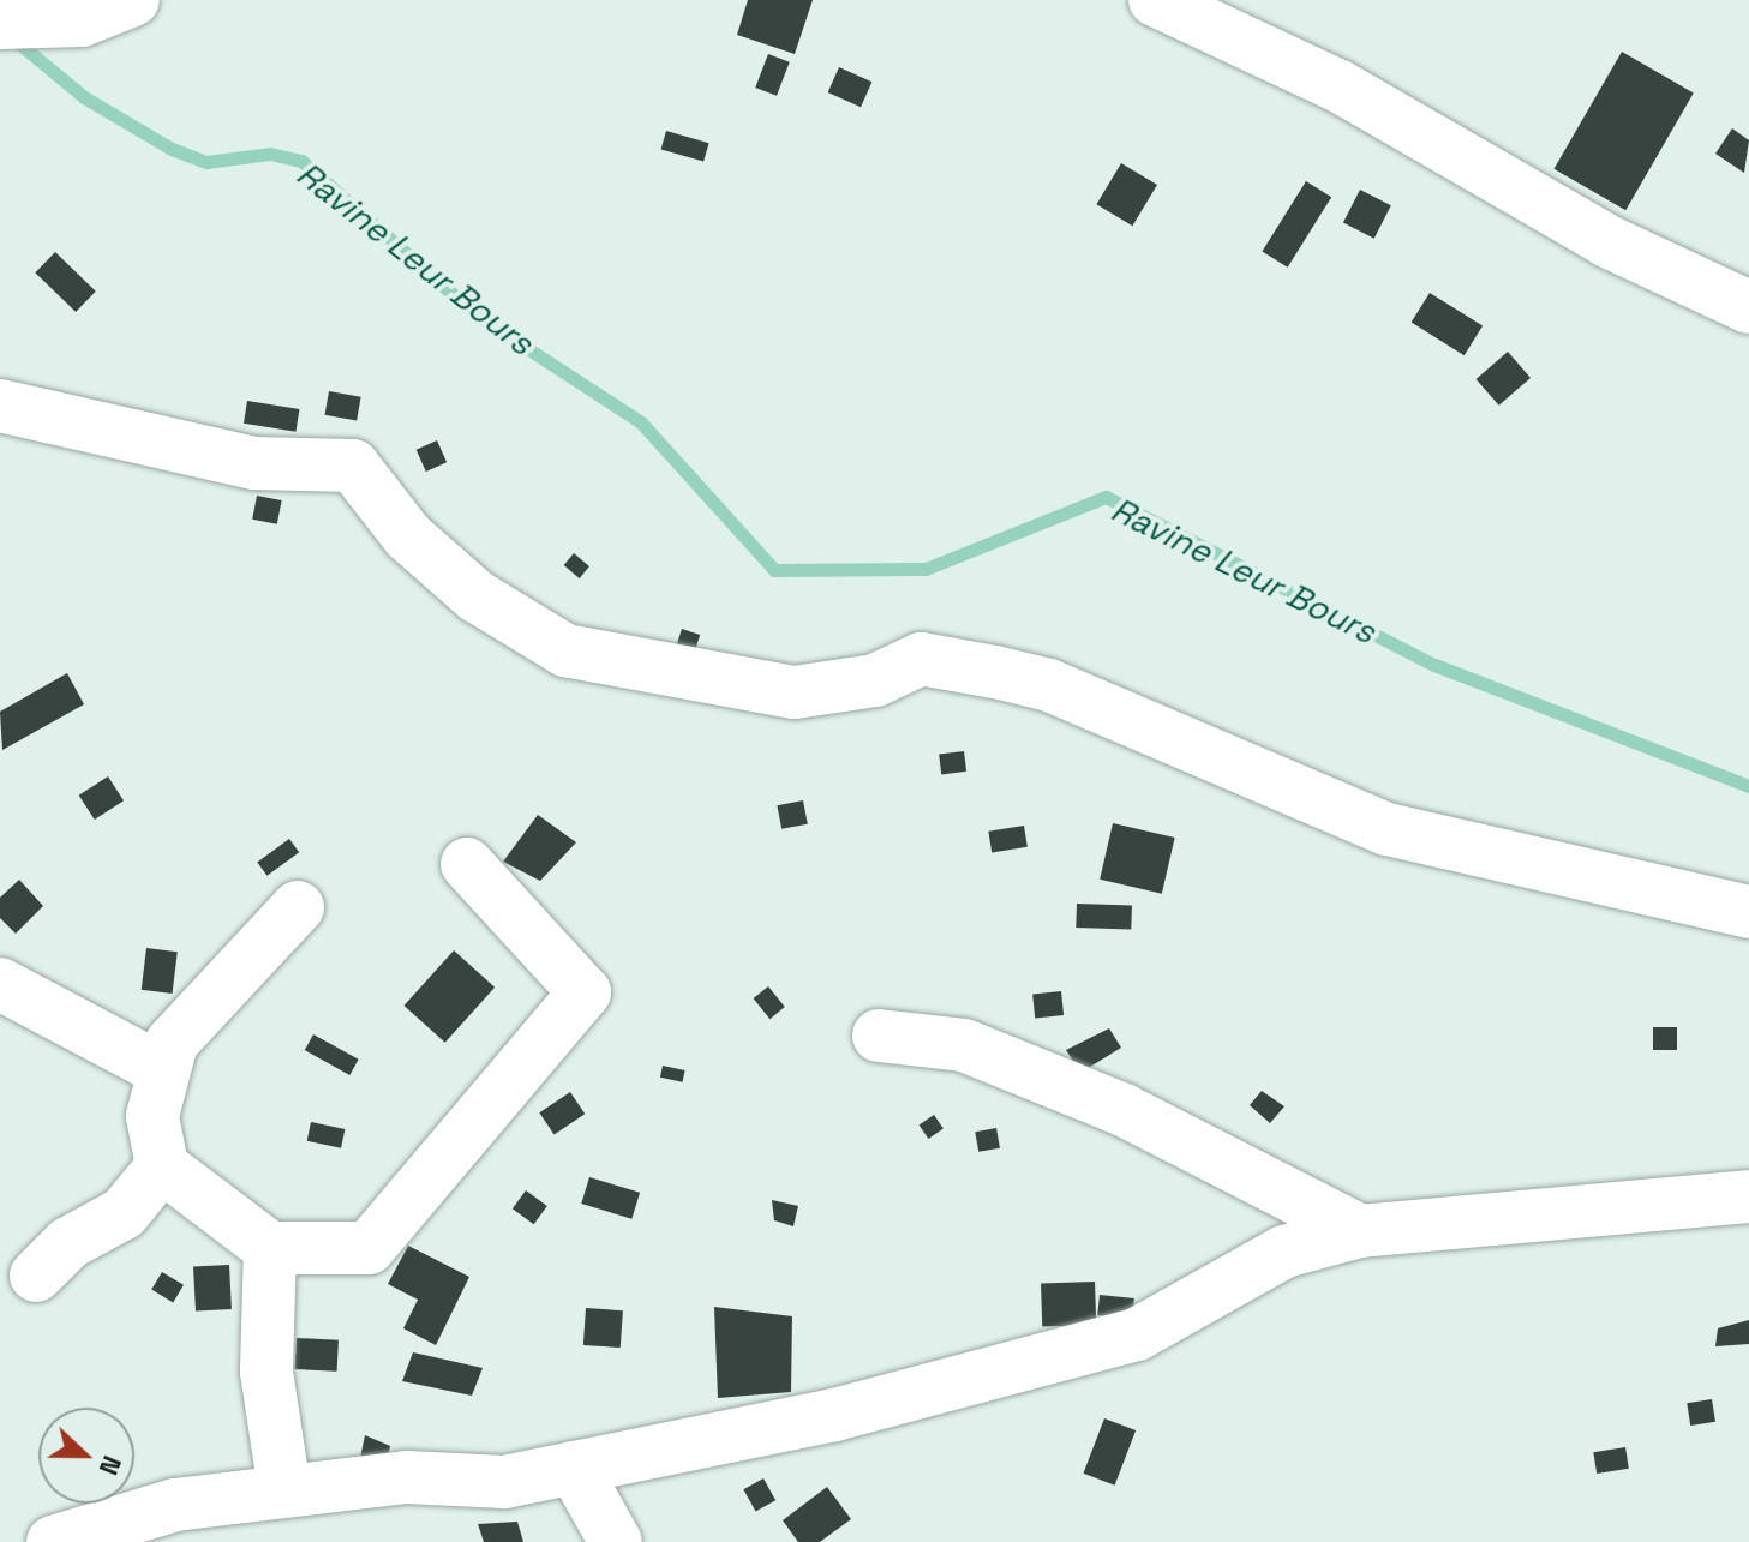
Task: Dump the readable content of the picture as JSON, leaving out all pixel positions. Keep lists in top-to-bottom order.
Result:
{
  "water": ["Ravine Leur Bours"],
  "north": "right"
}
